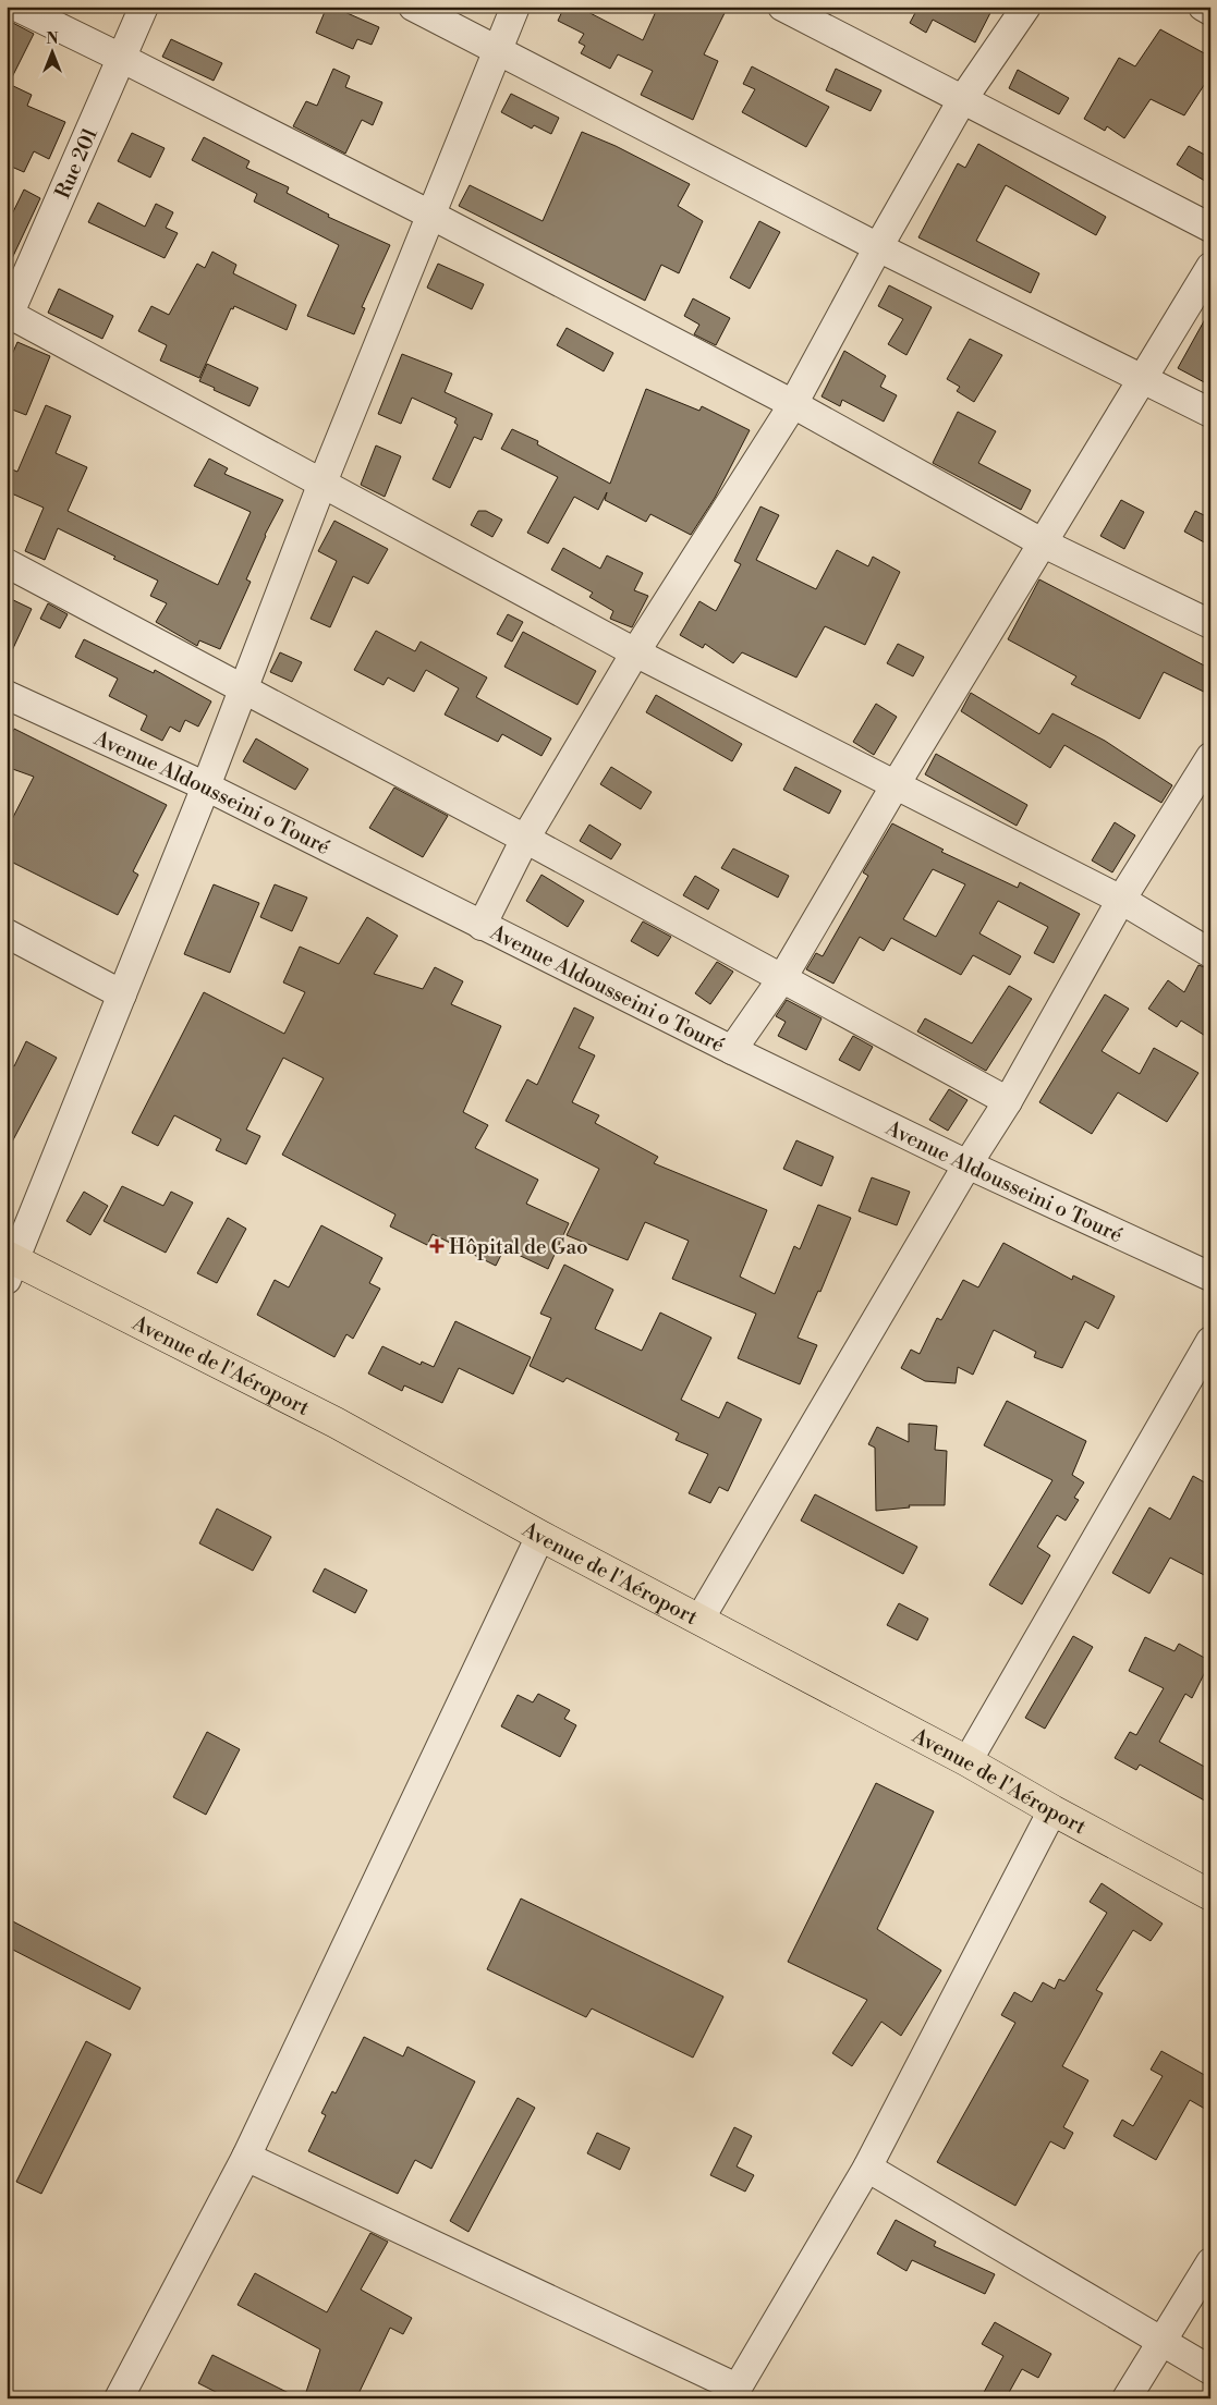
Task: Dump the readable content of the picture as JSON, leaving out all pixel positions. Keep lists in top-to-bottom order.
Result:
{
  "streets": {
    "main road": ["Avenue de l'Aéroport"],
    "street": ["Rue 201", "Avenue Aldousseini o Touré"]
  },
  "places": {
    "health": ["Hôpital de Gao"]
  },
  "north": "top"
}
